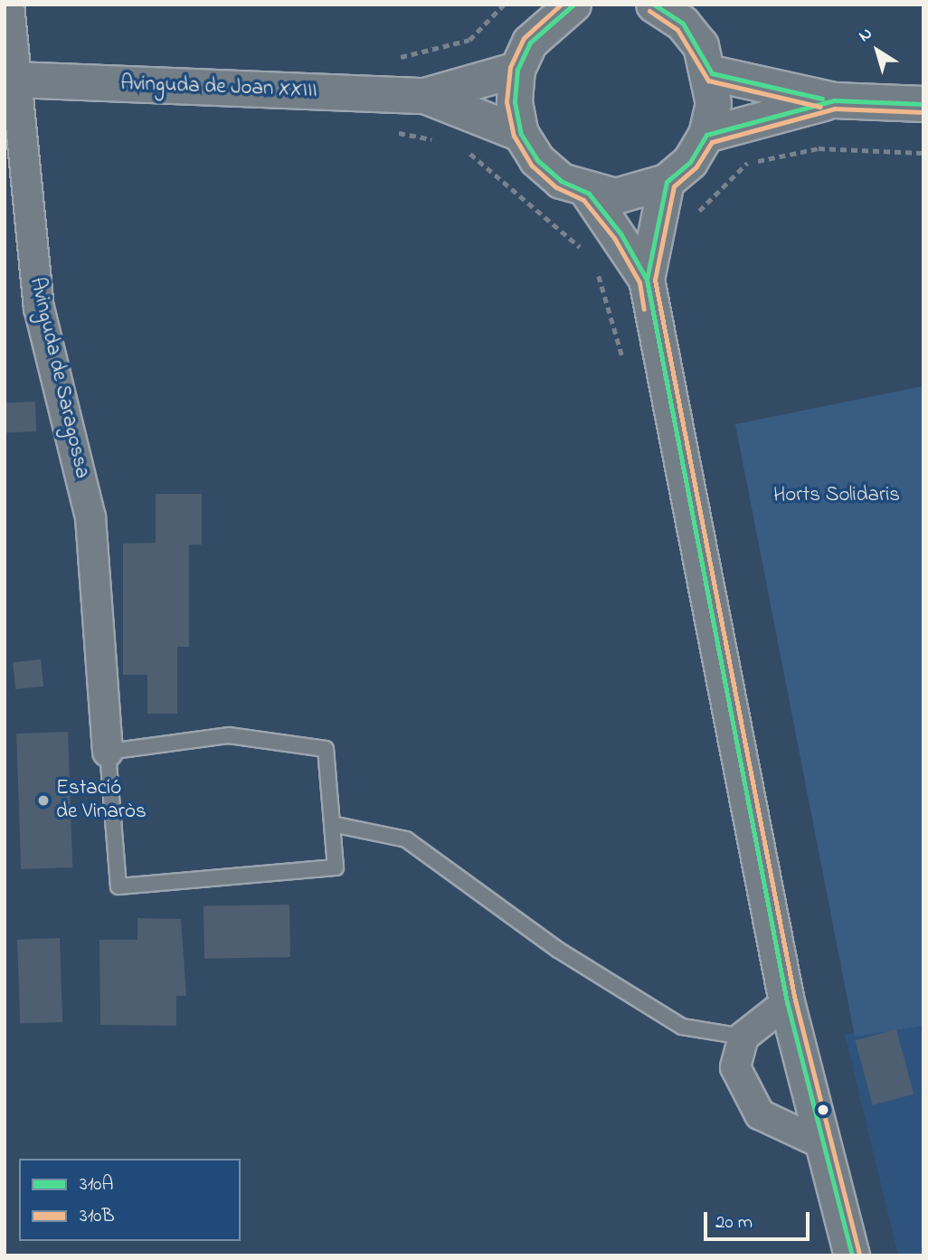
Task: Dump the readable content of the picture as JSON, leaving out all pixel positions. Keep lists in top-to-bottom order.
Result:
{
  "streets": {
    "street": ["Avinguda de Joan XXIII", "Avinguda de Saragossa"]
  },
  "crossings": [
    ["Avinguda de Joan XXIII", "Avinguda de Saragossa"]
  ],
  "parks": ["Horts Solidaris"],
  "places": ["Estació de Vinaròs"],
  "lines": ["transit line 310A", "transit line 310B"],
  "legend": ["310A", "310B"],
  "scale_bar": "20 m",
  "north": "top left"
}
